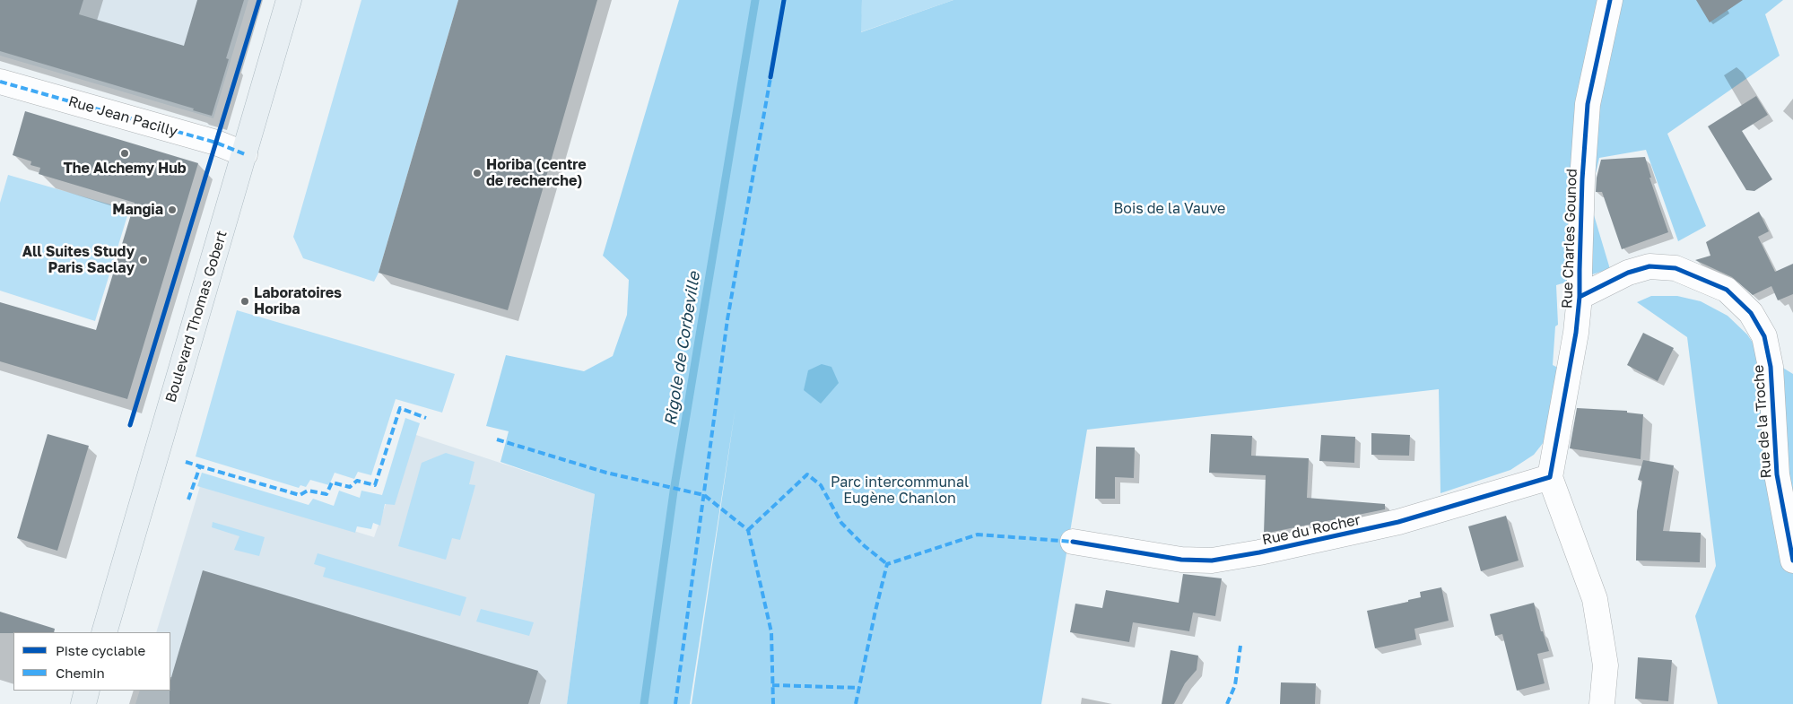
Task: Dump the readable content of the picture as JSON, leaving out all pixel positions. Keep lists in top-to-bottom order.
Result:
{
  "streets": {
    "main road": ["Boulevard Thomas Gobert"],
    "street": [
      "Rue Jean Pacilly",
      "Rue Charles Gounod",
      "Rue de la Troche",
      "Rue du Rocher"
    ]
  },
  "crossings": [
    ["Rue Jean Pacilly", "Boulevard Thomas Gobert"],
    ["Rue Charles Gounod", "Rue de la Troche"],
    ["Rue Charles Gounod", "Rue du Rocher"]
  ],
  "water": ["Rigole de Corbeville"],
  "parks": ["Bois de la Vauve", "Parc intercommunal Eugène Chanlon"],
  "places": [
    "The Alchemy Hub",
    "Horiba (centre de recherche)",
    "Mangia",
    "All Suites Study Paris Saclay",
    "Laboratoires Horiba"
  ],
  "legend": ["Piste cyclable", "Chemin"]
}
